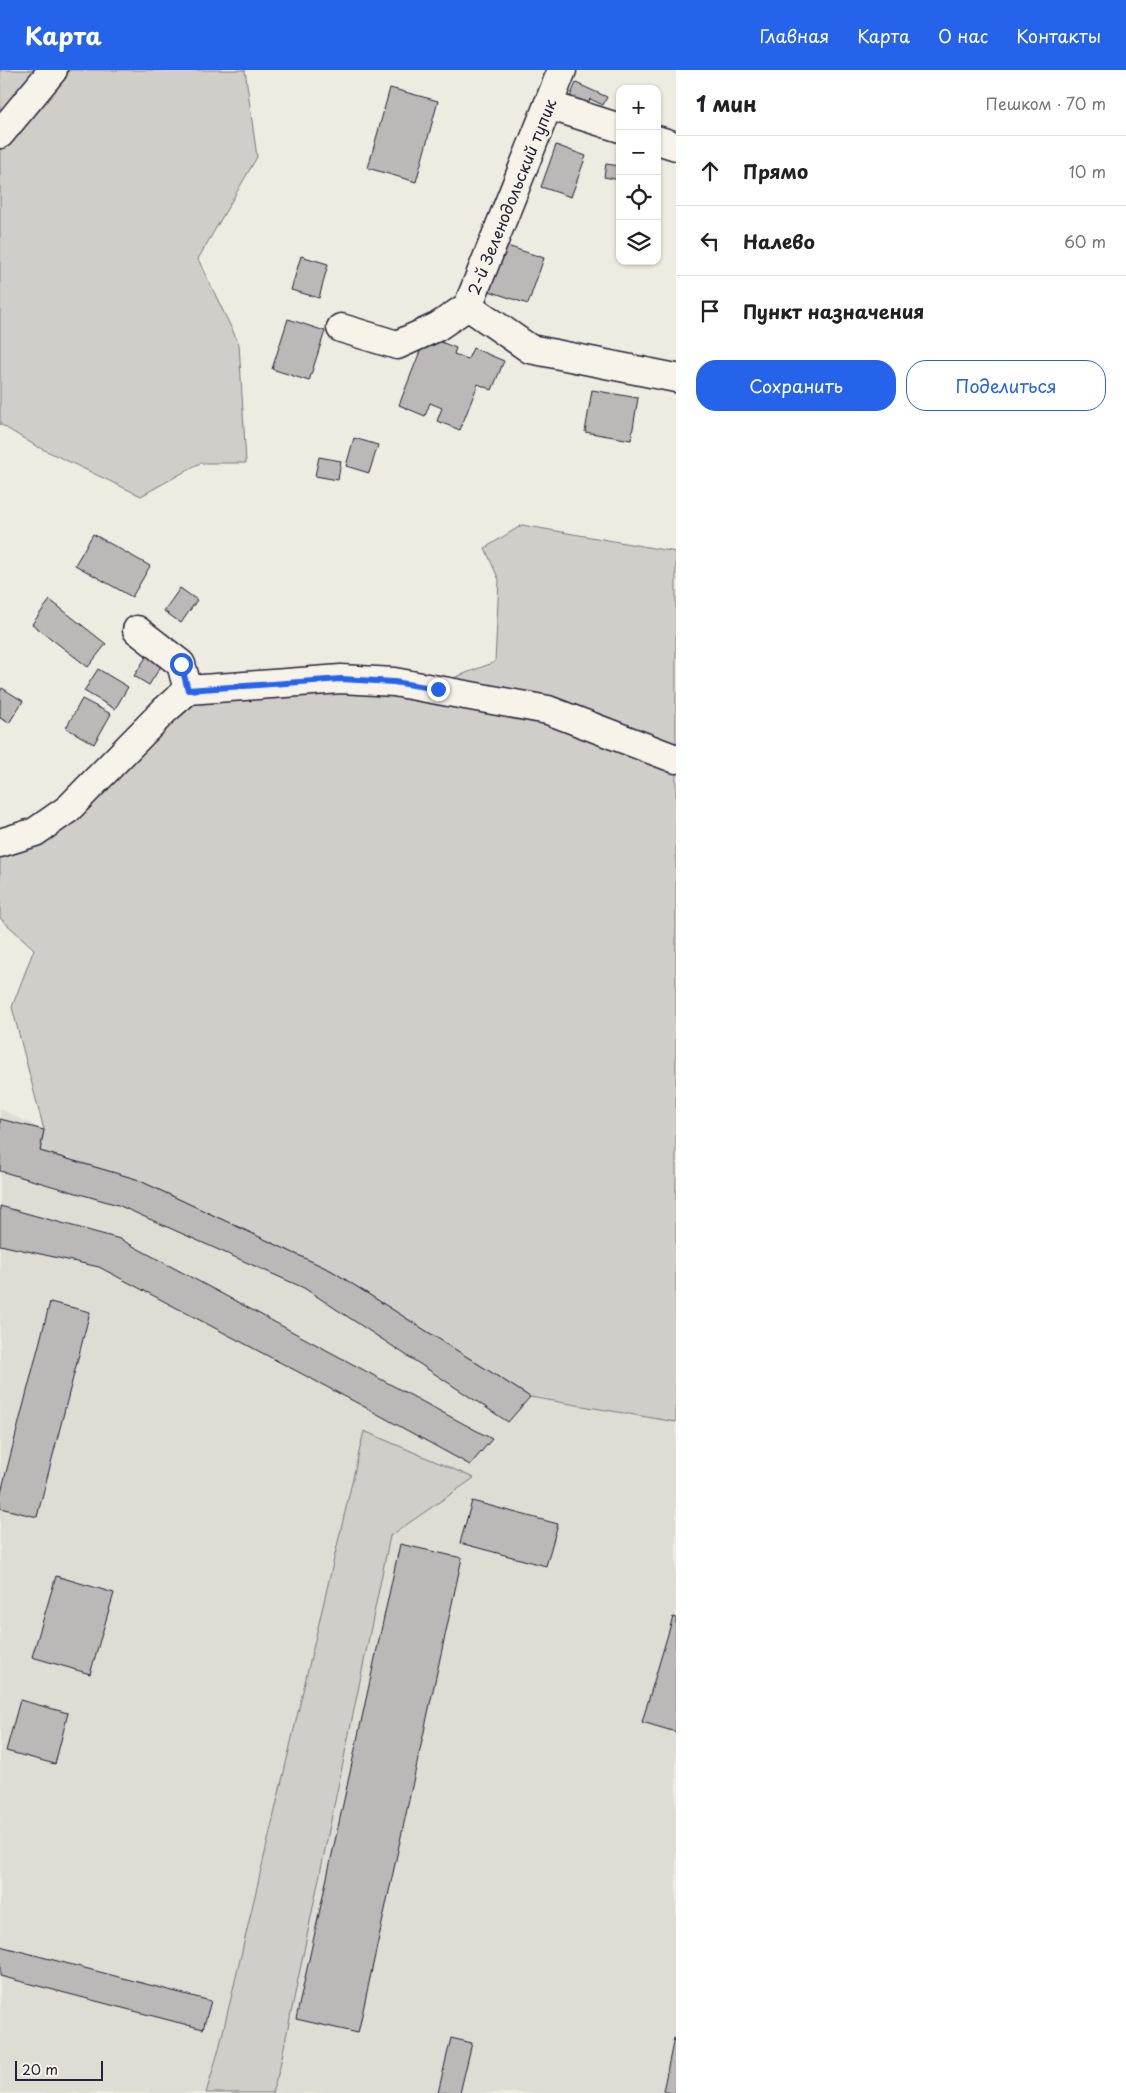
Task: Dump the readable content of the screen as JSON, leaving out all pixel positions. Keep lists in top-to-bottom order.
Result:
{
  "streets": {
    "street": ["2-й Зеленодольский тупик"]
  },
  "scale_bar": "20 m",
  "page": {
    "header": "Карта",
    "nav": [
      "Главная",
      "Карта",
      "О нас",
      "Контакты"
    ],
    "heading": ["1 мин", "Пешком · 70 m"],
    "map_buttons": ["+", "−"],
    "list": [
      ["Прямо", "10 m"],
      ["Налево", "60 m"],
      "Пункт назначения"
    ],
    "buttons": ["Сохранить", "Поделиться"],
    "scale": "20 m"
  }
}
